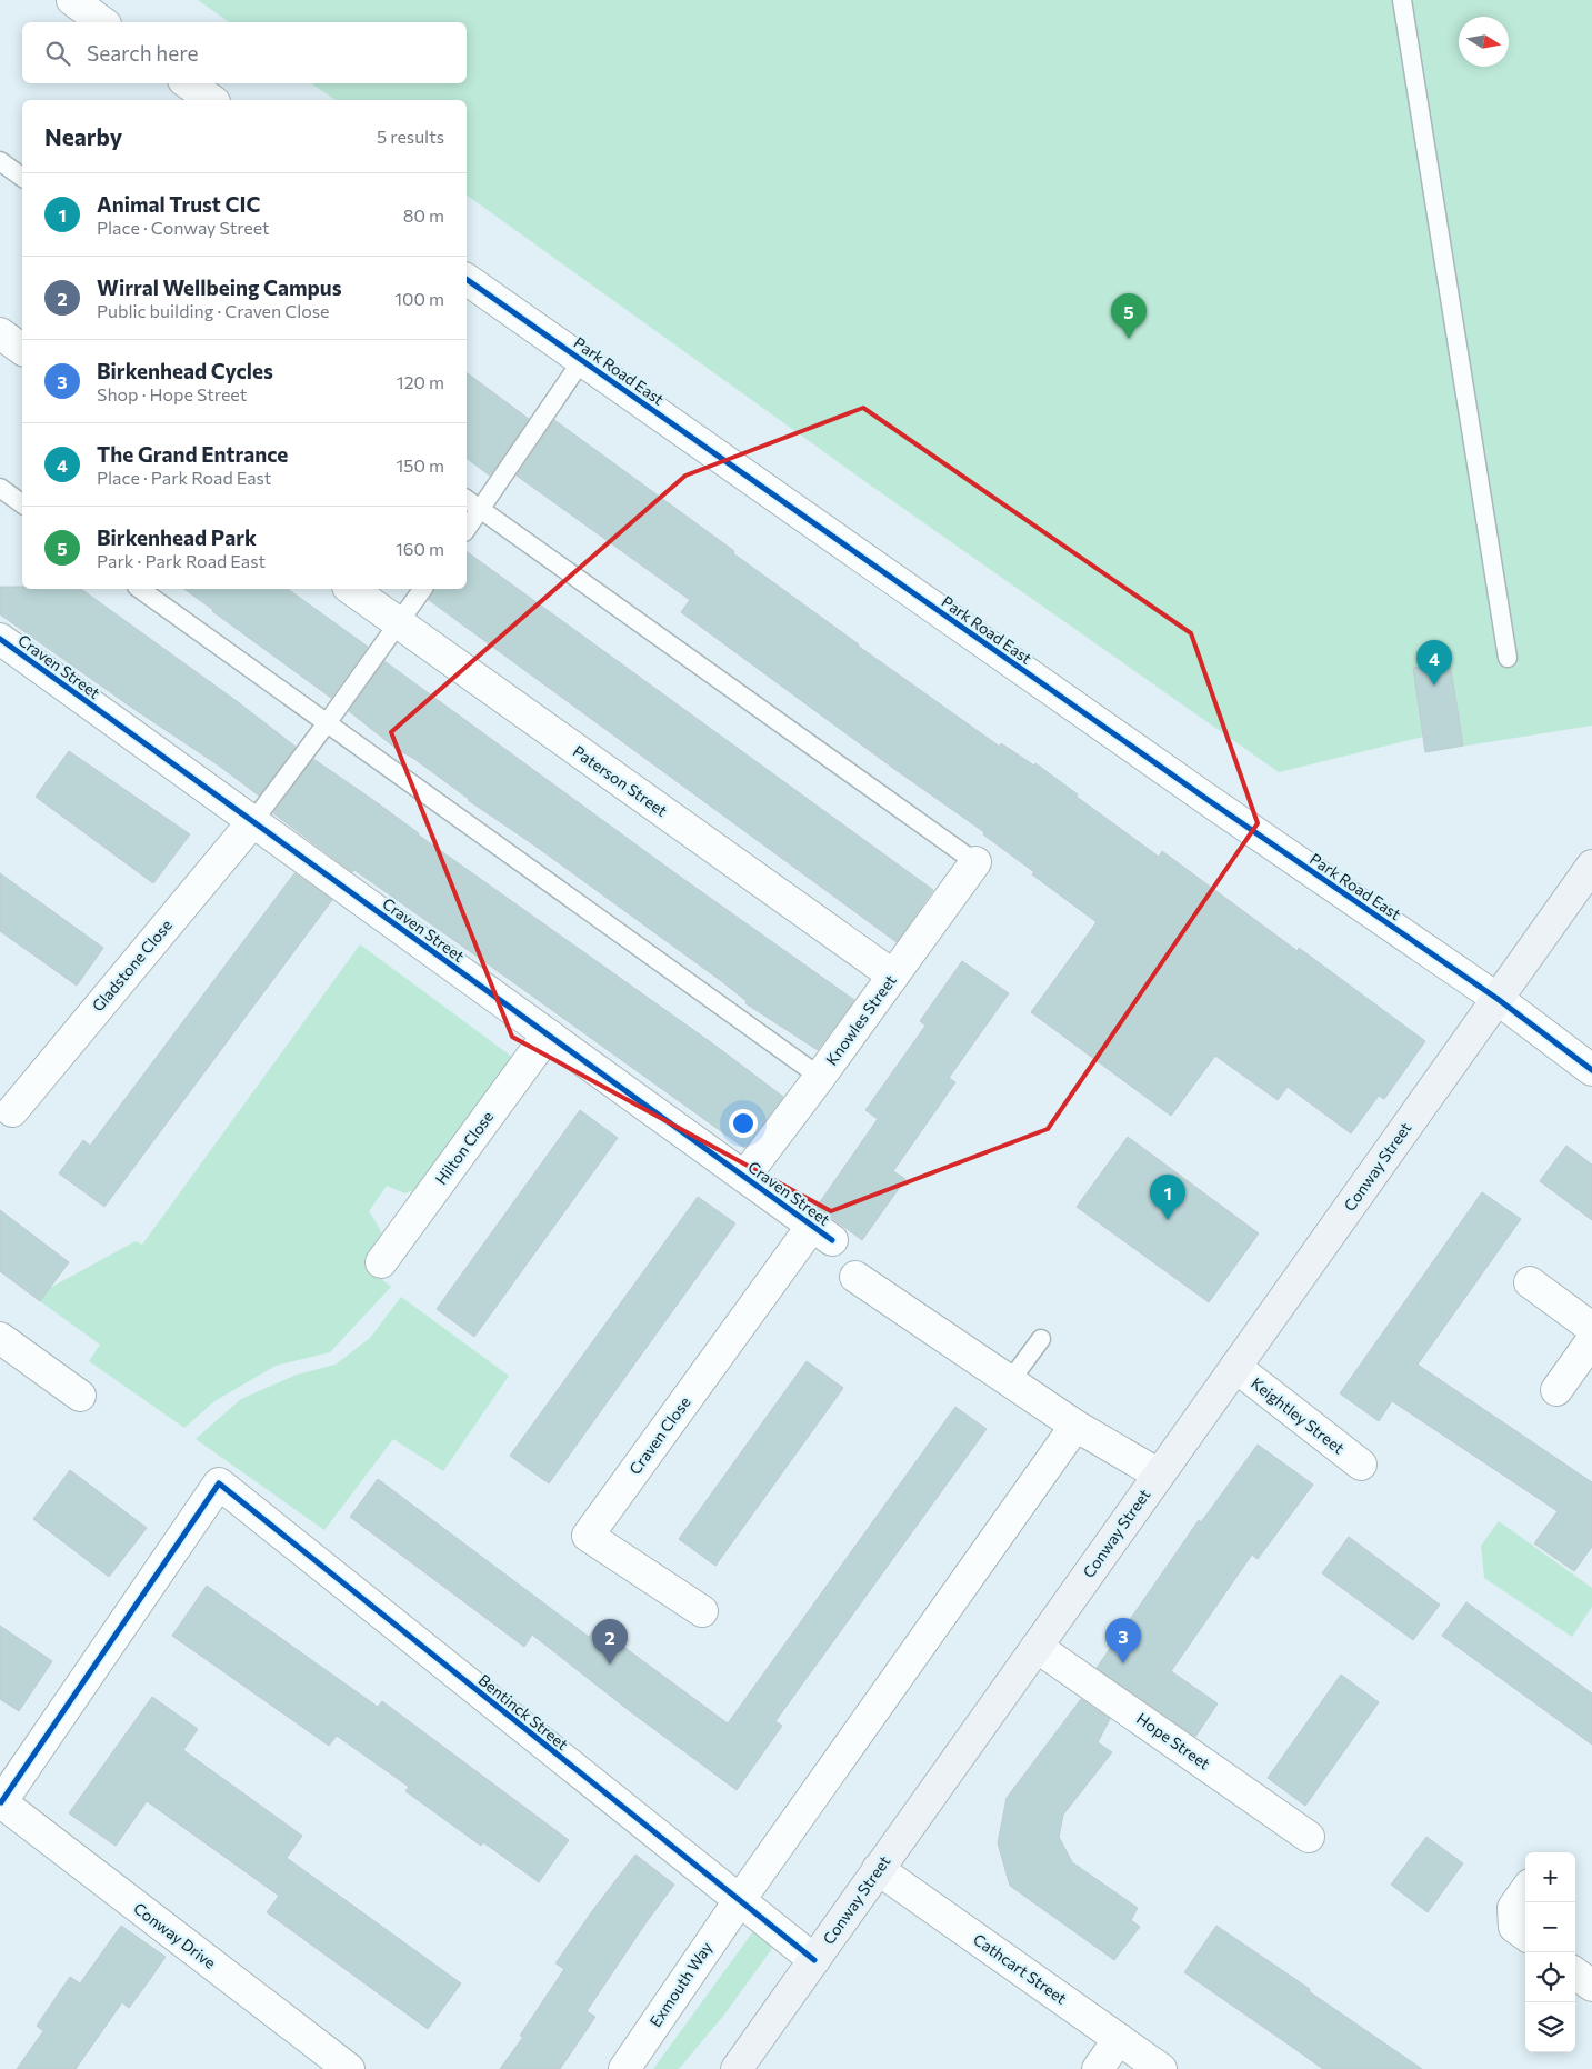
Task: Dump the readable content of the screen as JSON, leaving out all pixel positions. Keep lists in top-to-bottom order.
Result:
{
  "streets": {
    "main road": ["Conway Street"],
    "street": [
      "Park Road East",
      "Craven Street",
      "Paterson Street",
      "Gladstone Close",
      "Knowles Street",
      "Hilton Close",
      "Keightley Street",
      "Craven Close",
      "Bentinck Street",
      "Hope Street",
      "Conway Drive",
      "Cathcart Street",
      "Exmouth Way"
    ]
  },
  "crossings": [
    ["Park Road East", "Conway Street"],
    ["Craven Street", "Gladstone Close"],
    ["Craven Street", "Knowles Street"],
    ["Craven Street", "Hilton Close"],
    ["Craven Street", "Craven Close"],
    ["Paterson Street", "Knowles Street"],
    ["Conway Street", "Keightley Street"],
    ["Conway Street", "Bentinck Street"],
    ["Conway Street", "Hope Street"],
    ["Conway Street", "Cathcart Street"],
    ["Bentinck Street", "Conway Drive"],
    ["Bentinck Street", "Exmouth Way"]
  ],
  "north": "right",
  "page": {
    "search": "Search here",
    "heading": ["Nearby", "5 results"],
    "list": [
      {
        "mark": "1",
        "name": "Animal Trust CIC",
        "note": "Place · Conway Street",
        "value": "80 m"
      },
      {
        "mark": "2",
        "name": "Wirral Wellbeing Campus",
        "note": "Public building · Craven Close",
        "value": "100 m"
      },
      {
        "mark": "3",
        "name": "Birkenhead Cycles",
        "note": "Shop · Hope Street",
        "value": "120 m"
      },
      {
        "mark": "4",
        "name": "The Grand Entrance",
        "note": "Place · Park Road East",
        "value": "150 m"
      },
      {
        "mark": "5",
        "name": "Birkenhead Park",
        "note": "Park · Park Road East",
        "value": "160 m"
      }
    ],
    "pins": [
      "5",
      "4",
      "1",
      "3",
      "2"
    ],
    "map_buttons": ["+", "−"]
  }
}
